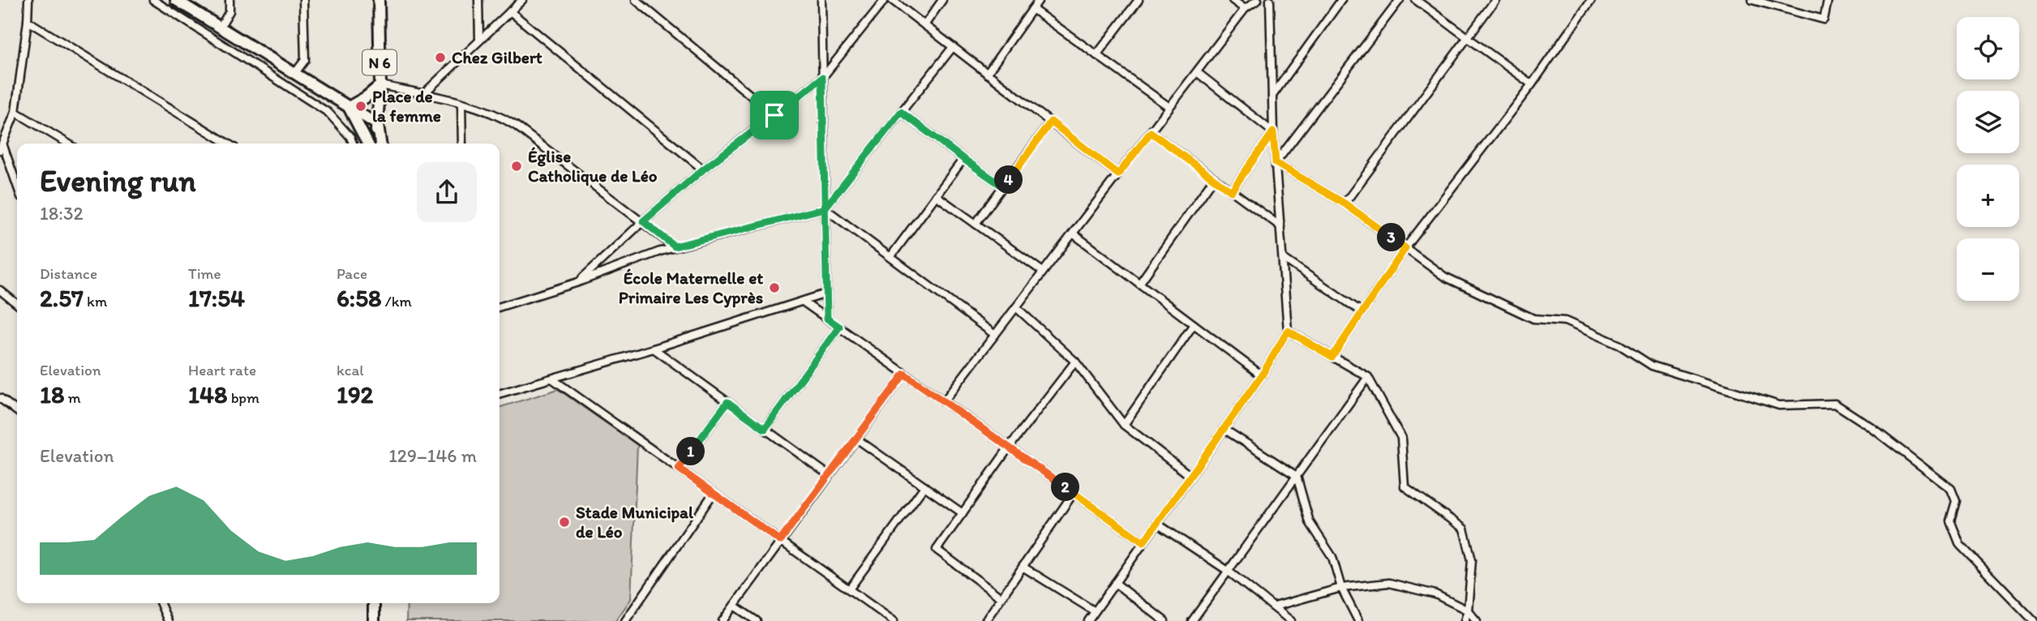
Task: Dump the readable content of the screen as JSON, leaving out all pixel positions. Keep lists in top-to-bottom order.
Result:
{
  "streets": {
    "main road": ["N 6"]
  },
  "places": [
    "Chez Gilbert",
    "Place de la femme",
    "Église Catholique de Léo",
    "École Maternelle et Primaire Les Cyprès",
    "Stade Municipal de Léo"
  ],
  "page": {
    "map_buttons": ["+", "−"],
    "heading": ["Evening run", "18:32"],
    "pins": [
      "4",
      "3",
      "1",
      "2"
    ],
    "stats": [
      ["Distance", "2.57 km"],
      ["Time", "17:54"],
      ["Pace", "6:58 /km"],
      ["Elevation", "18 m"],
      ["Heart rate", "148 bpm"],
      ["kcal", "192"]
    ],
    "chart": ["Elevation", "129–146 m"]
  }
}
